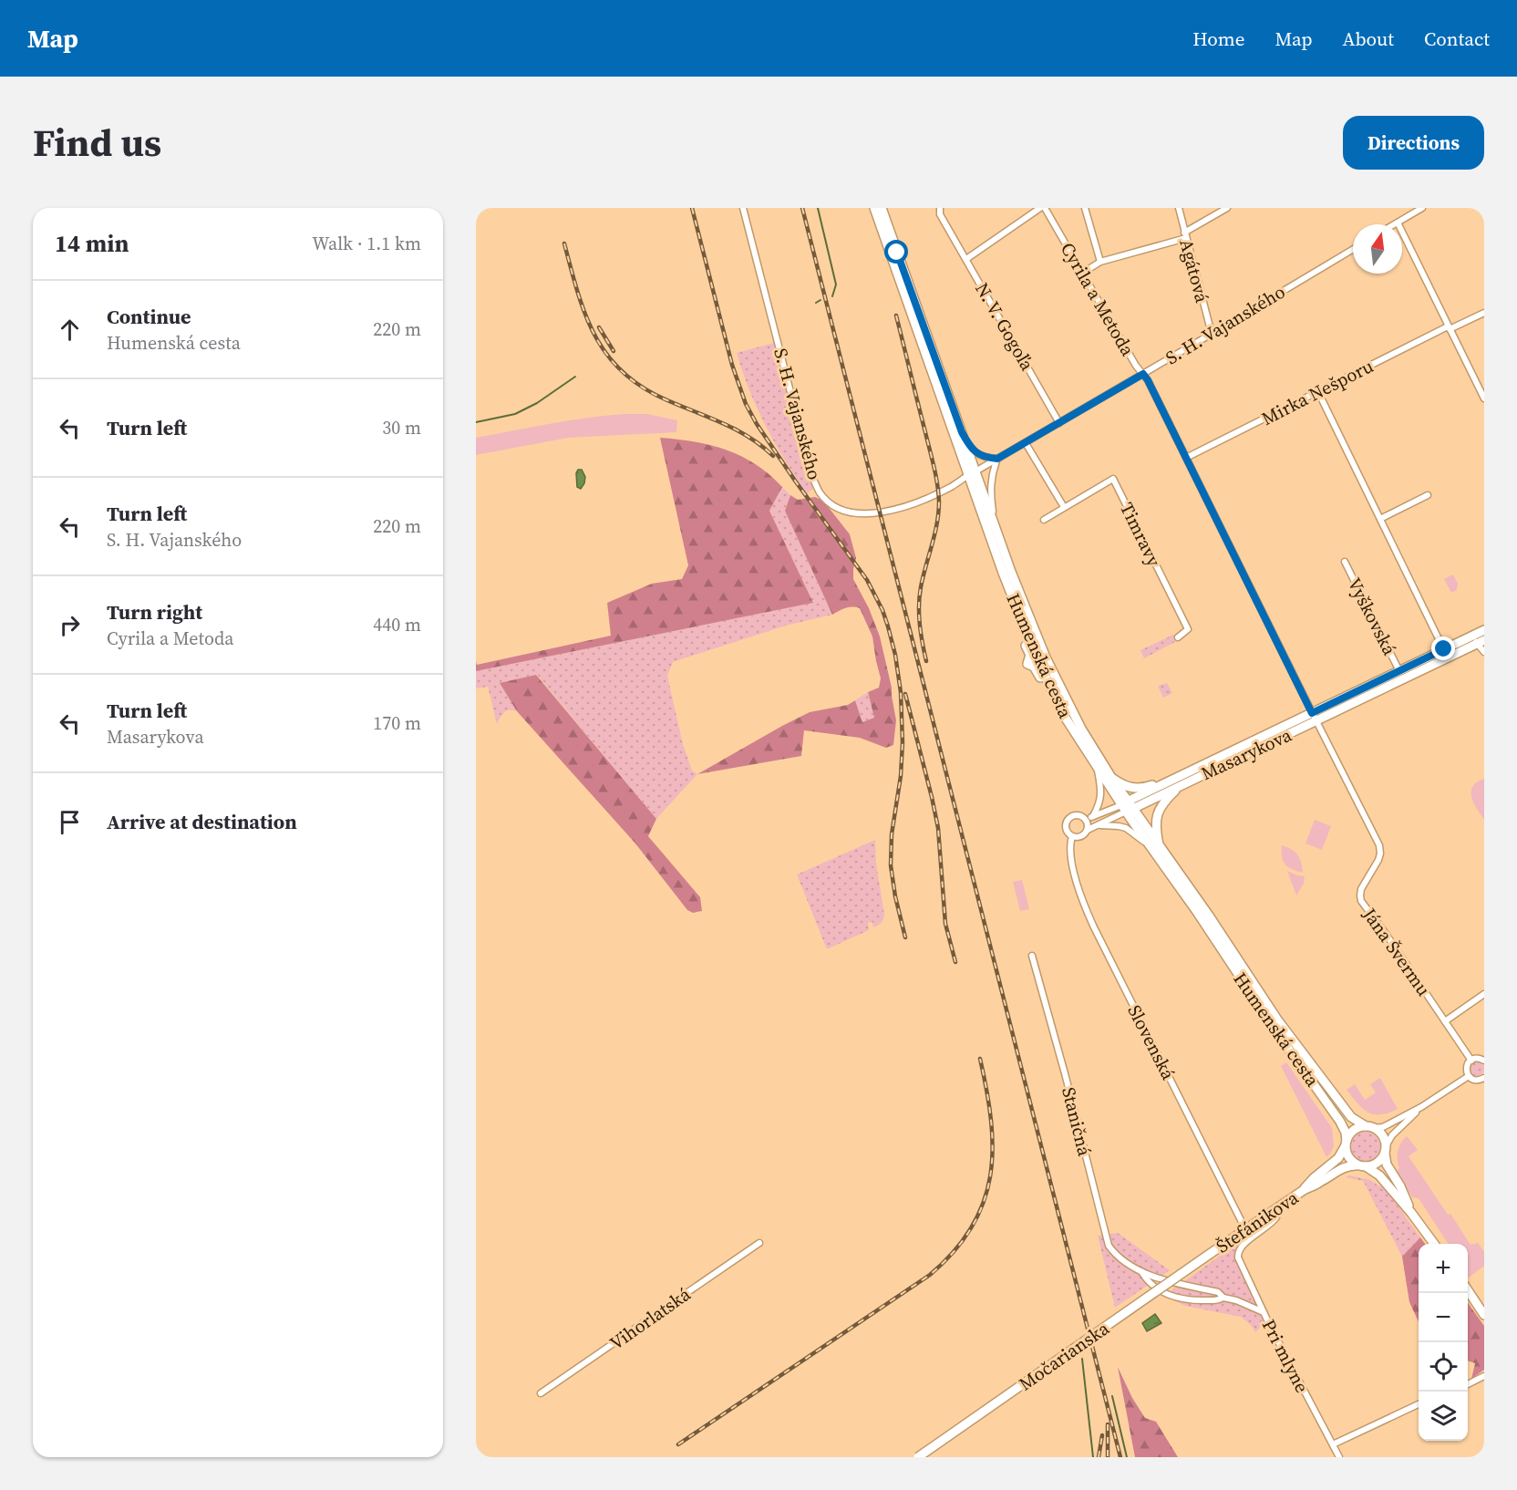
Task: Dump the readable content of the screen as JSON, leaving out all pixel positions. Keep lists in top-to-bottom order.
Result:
{
  "streets": {
    "main road": [
      "Humenská cesta",
      "Masarykova",
      "Štefánikova",
      "Močarianska"
    ],
    "street": [
      "Agátová",
      "Cyrila a Metoda",
      "S. H. Vajanského",
      "N. V. Gogoľa",
      "Mirka Nešporu",
      "Timravy",
      "Vyškovská",
      "Jána Švermu",
      "Slovenská",
      "Staničná",
      "Vihorlatská",
      "Pri mlyne"
    ]
  },
  "crossings": [
    ["Agátová", "S. H. Vajanského"],
    ["Cyrila a Metoda", "S. H. Vajanského"],
    ["Cyrila a Metoda", "Mirka Nešporu"],
    ["Cyrila a Metoda", "Masarykova"],
    ["Cyrila a Metoda", "Jána Švermu"],
    ["S. H. Vajanského", "N. V. Gogoľa"],
    ["S. H. Vajanského", "Humenská cesta"],
    ["Vyškovská", "Masarykova"],
    ["Humenská cesta", "Masarykova"],
    ["Masarykova", "Jána Švermu"],
    ["Slovenská", "Štefánikova"],
    ["Staničná", "Pri mlyne"],
    ["Štefánikova", "Močarianska"],
    ["Štefánikova", "Pri mlyne"]
  ],
  "north": "top",
  "page": {
    "header": "Map",
    "nav": [
      "Home",
      "Map",
      "About",
      "Contact"
    ],
    "title": "Find us",
    "buttons": "Directions",
    "heading": ["14 min", "Walk · 1.1 km"],
    "list": [
      ["Continue", "Humenská cesta", "220 m"],
      ["Turn left", "30 m"],
      ["Turn left", "S. H. Vajanského", "220 m"],
      ["Turn right", "Cyrila a Metoda", "440 m"],
      ["Turn left", "Masarykova", "170 m"],
      "Arrive at destination"
    ],
    "map_buttons": ["+", "−"]
  }
}
